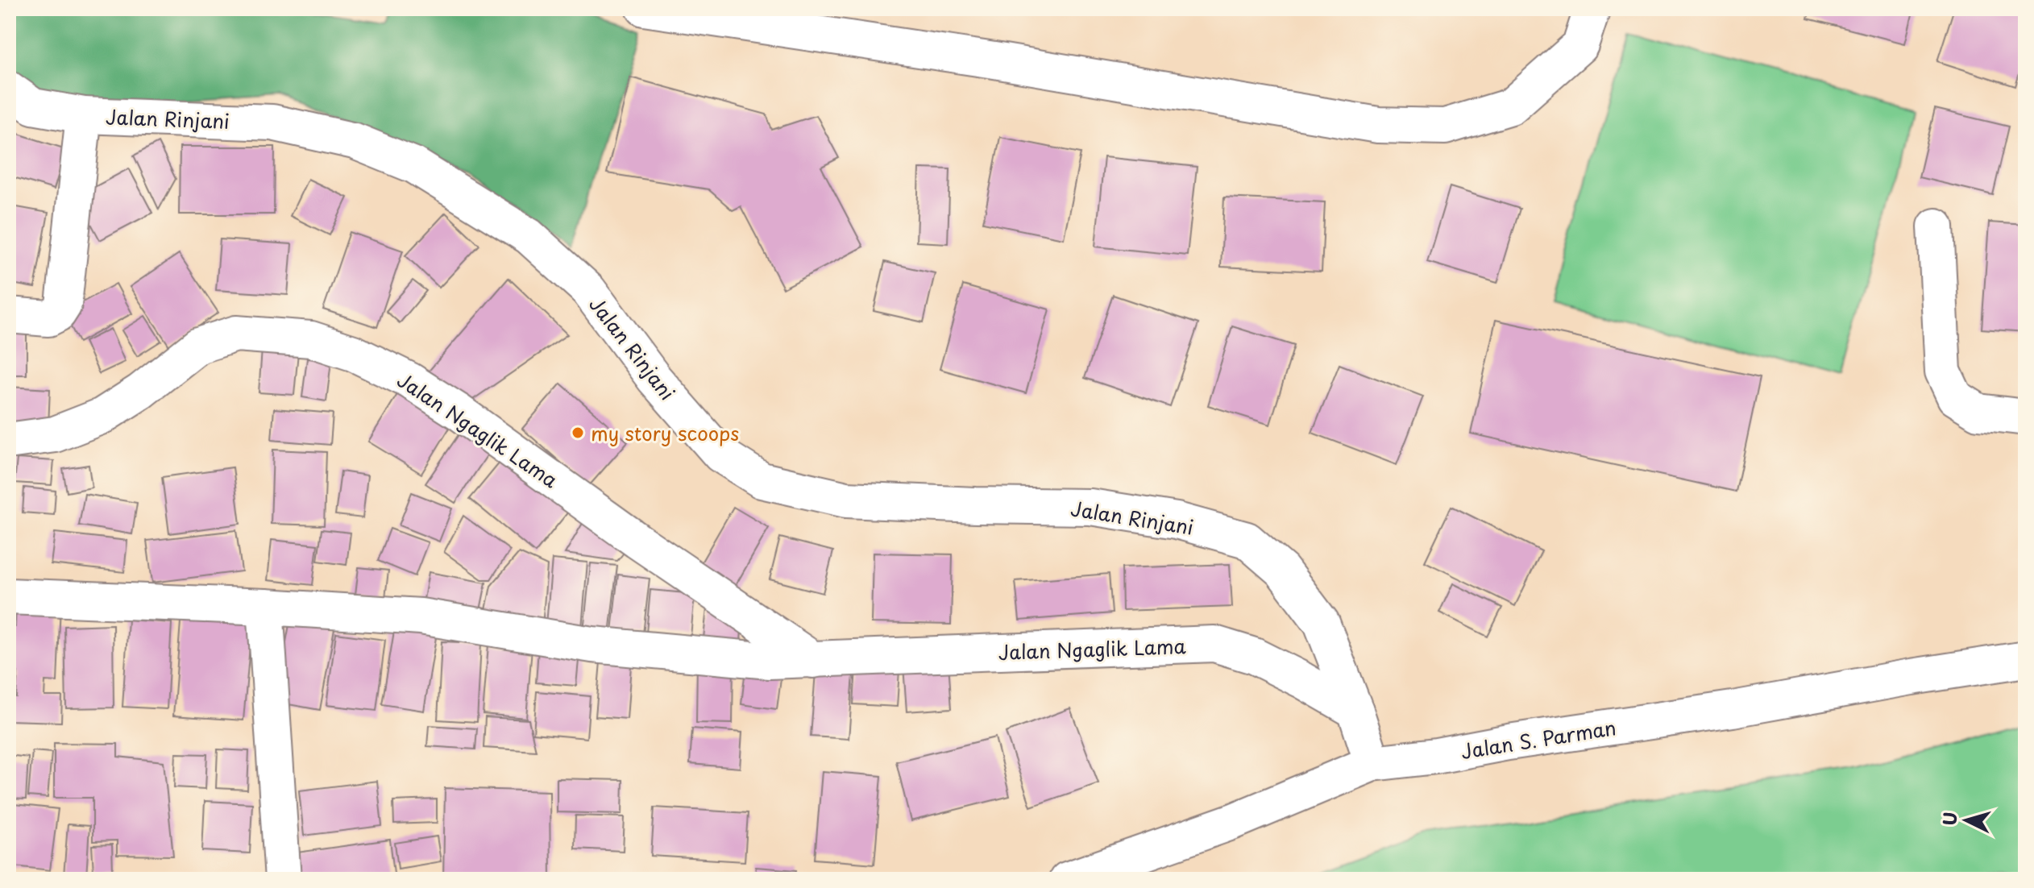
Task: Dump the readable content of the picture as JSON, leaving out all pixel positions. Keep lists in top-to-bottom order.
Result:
{
  "streets": {
    "main road": ["Jalan Rinjani", "Jalan Ngaglik Lama", "Jalan S. Parman"]
  },
  "crossings": [
    ["Jalan Rinjani", "Jalan Ngaglik Lama"],
    ["Jalan Rinjani", "Jalan S. Parman"]
  ],
  "places": ["my story scoops"],
  "north": "left"
}
